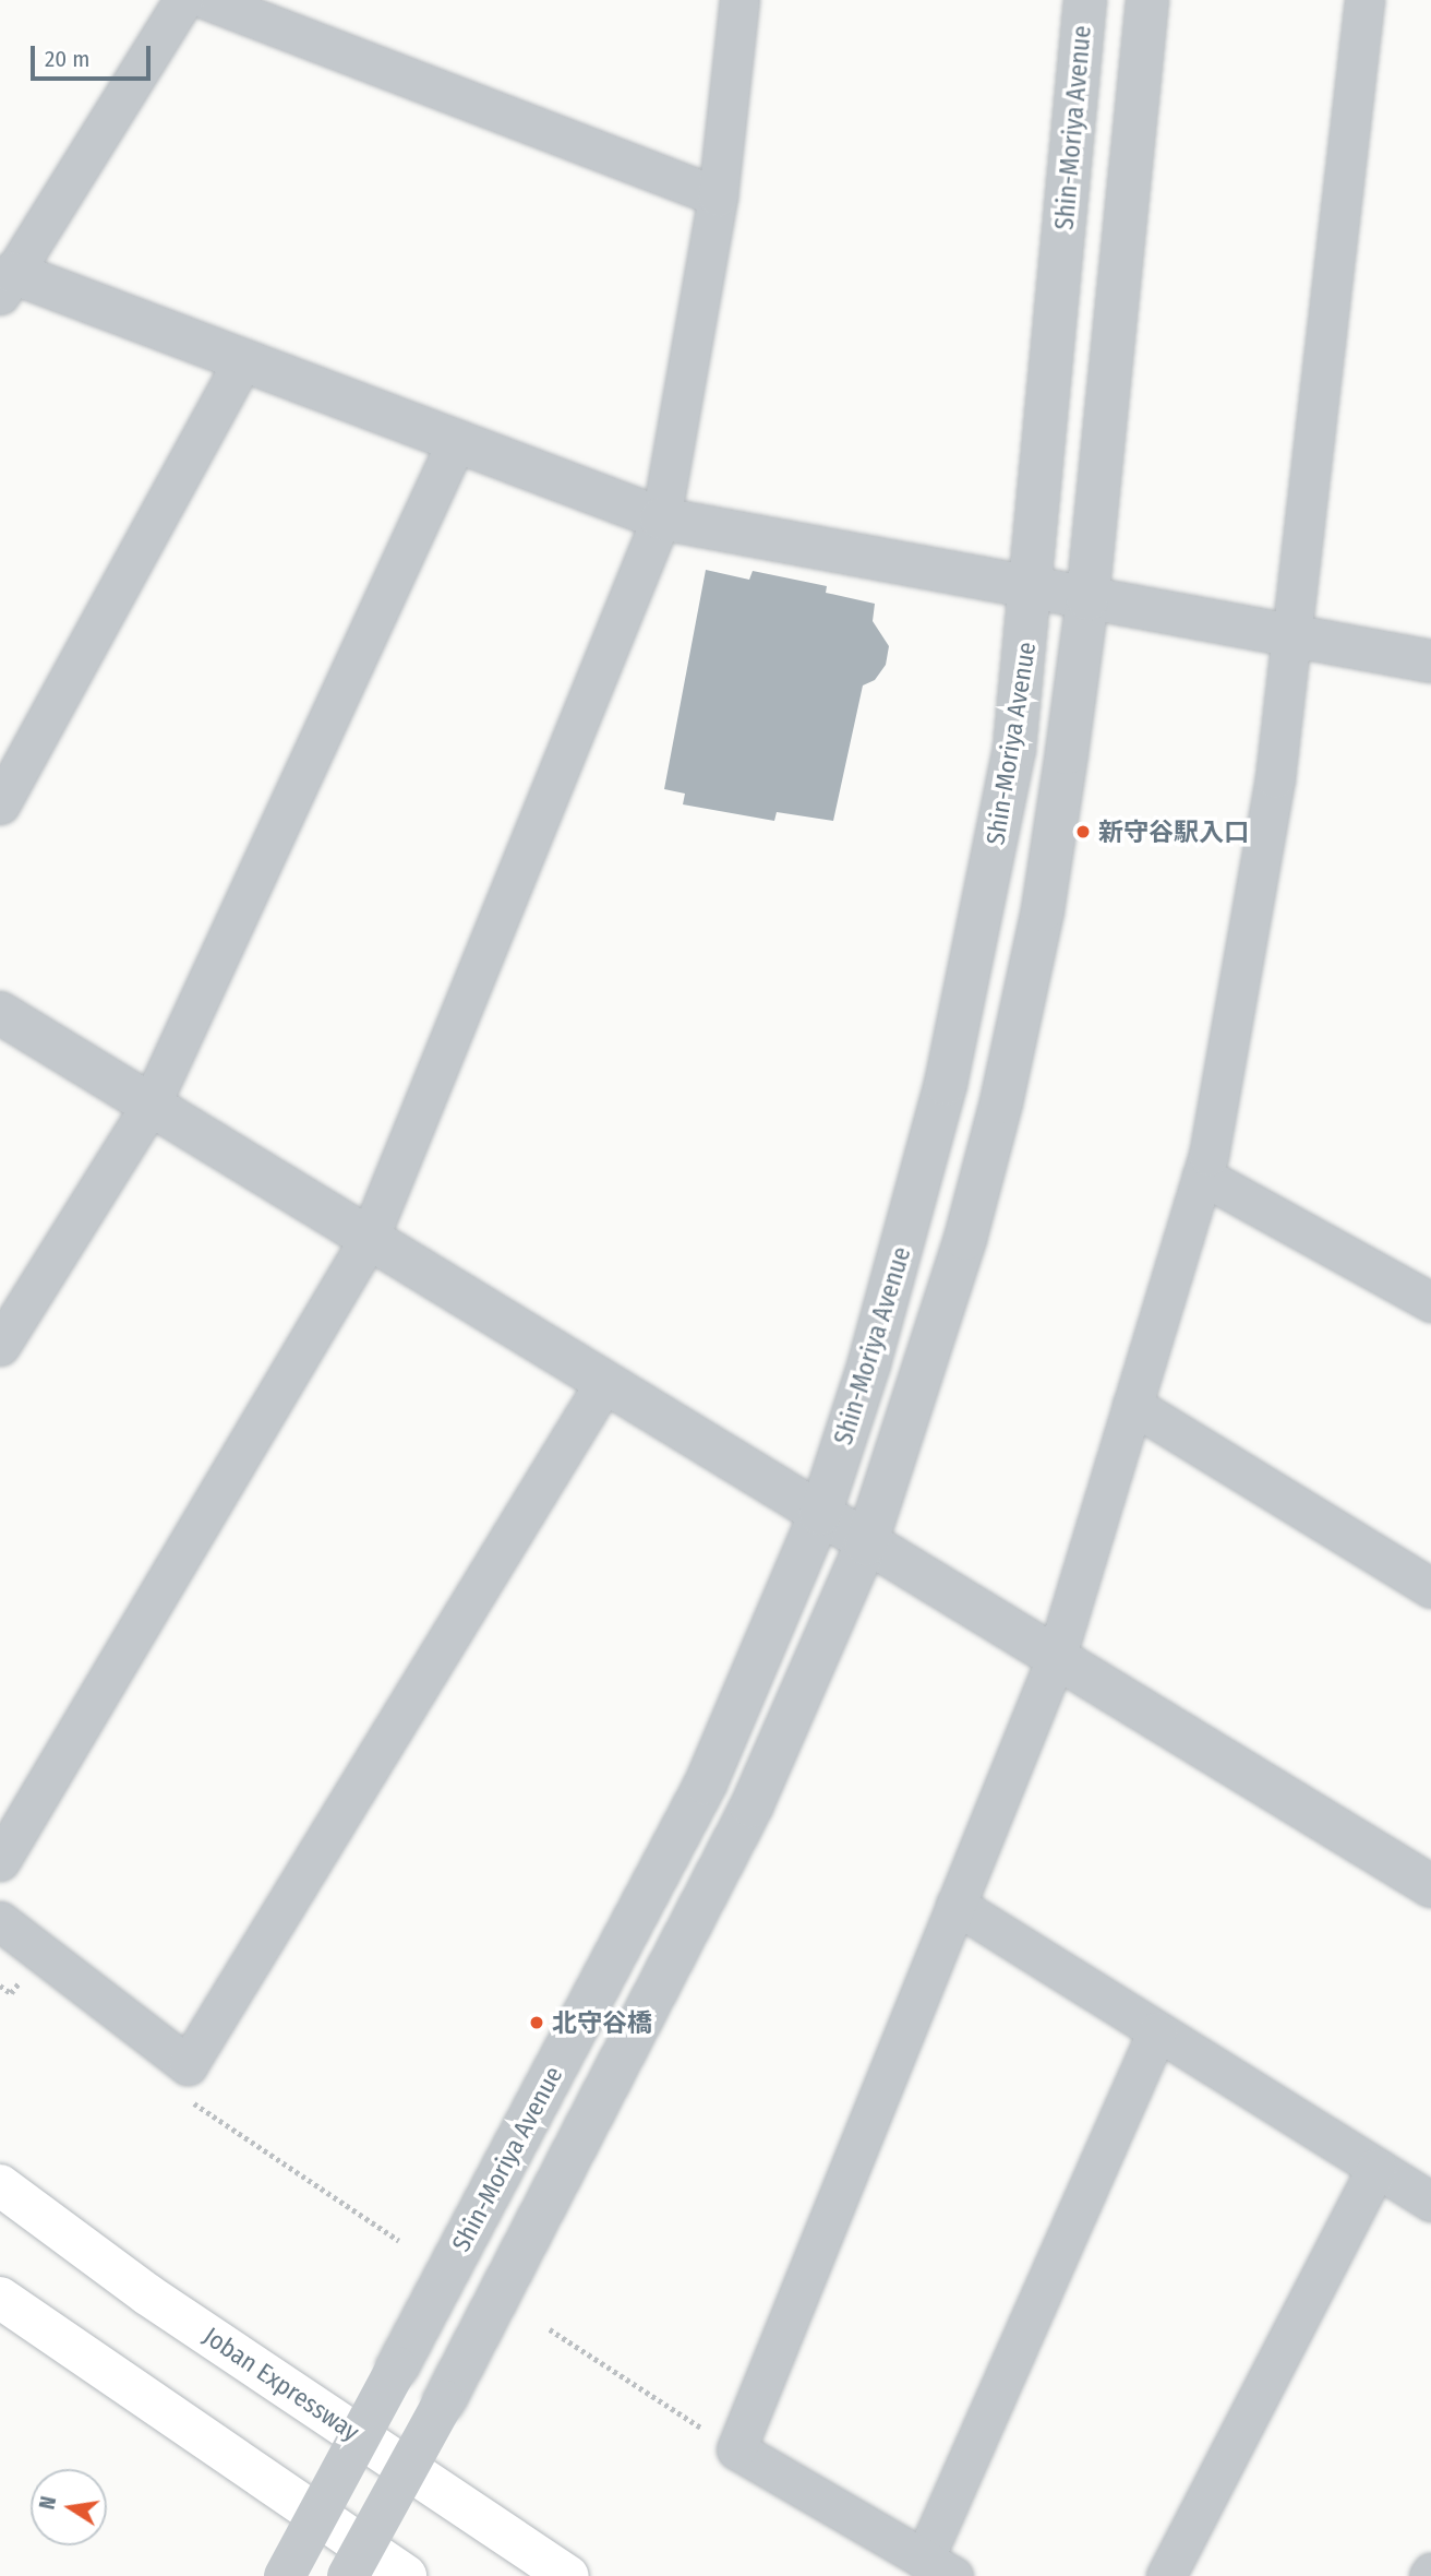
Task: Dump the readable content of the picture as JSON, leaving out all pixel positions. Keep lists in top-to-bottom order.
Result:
{
  "streets": {
    "highway": ["Joban Expressway"],
    "street": ["Shin-Moriya Avenue"]
  },
  "places": ["新守谷駅入口", "北守谷橋"],
  "scale_bar": "20 m",
  "north": "left"
}
